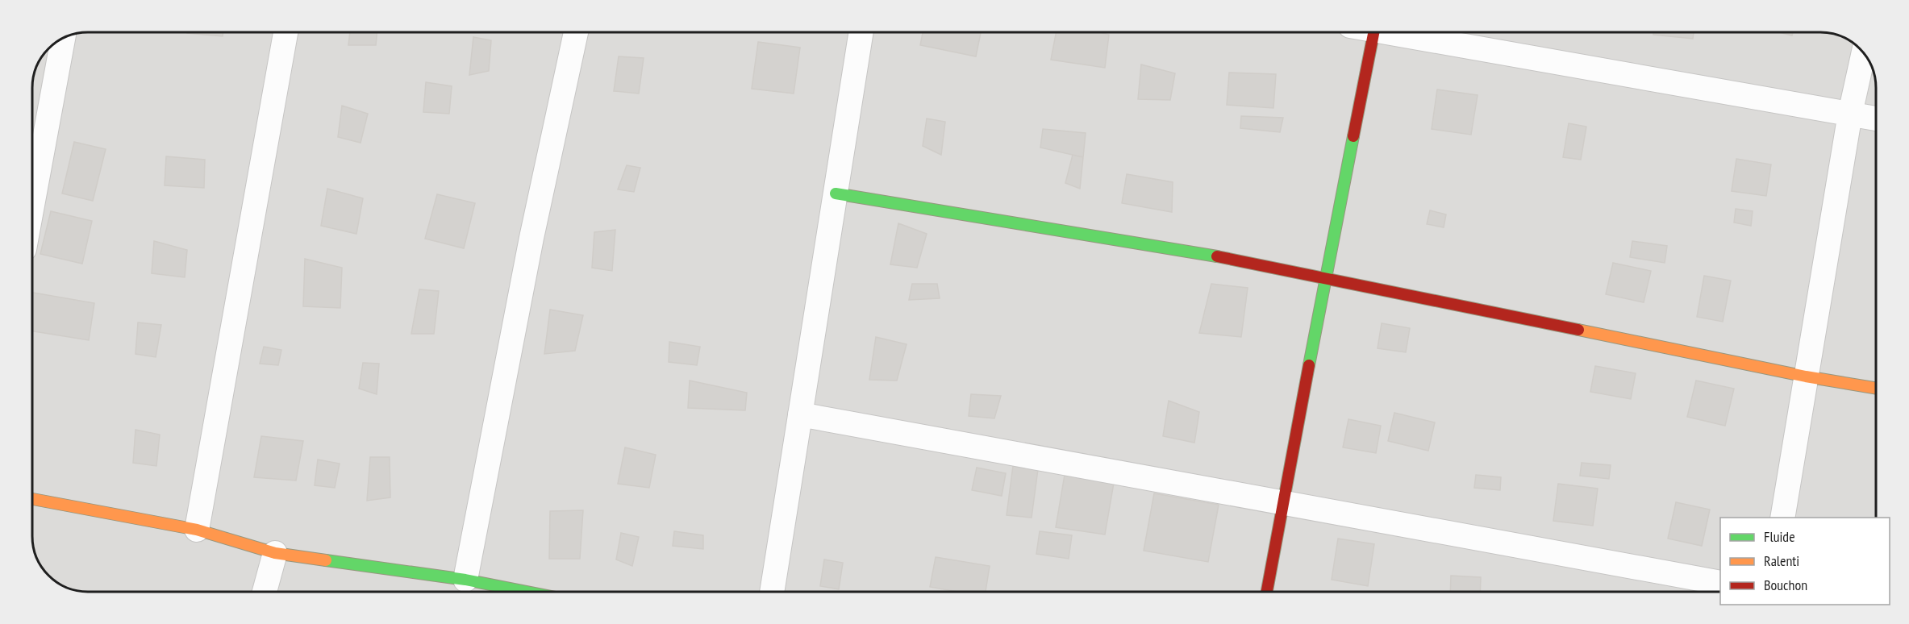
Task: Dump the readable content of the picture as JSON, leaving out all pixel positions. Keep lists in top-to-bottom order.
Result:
{
  "legend": ["Fluide", "Ralenti", "Bouchon"]
}
